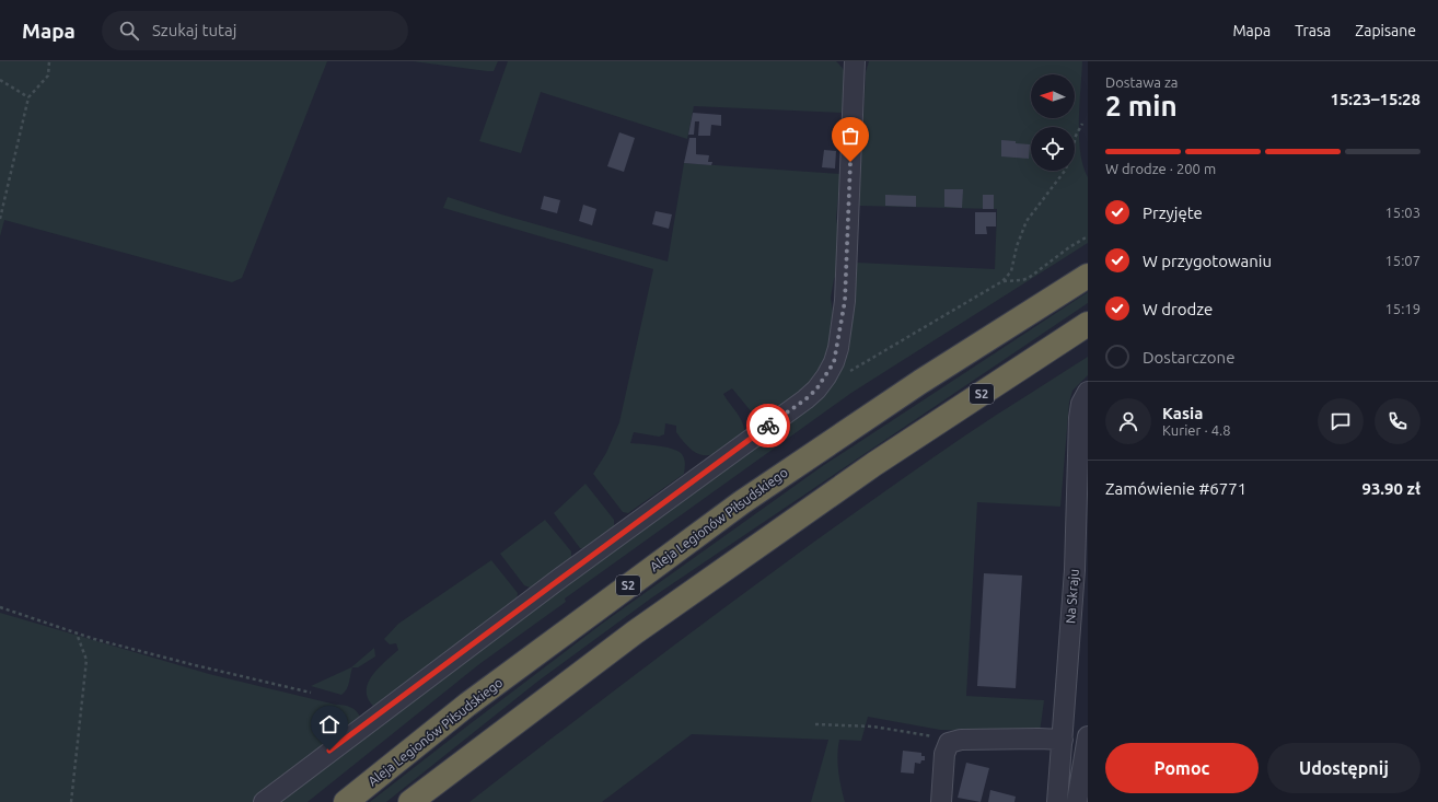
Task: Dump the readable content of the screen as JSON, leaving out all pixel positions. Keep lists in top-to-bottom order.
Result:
{
  "streets": {
    "highway": ["S2", "Aleja Legionów Piłsudskiego"],
    "street": ["Na Skraju"]
  },
  "north": "left",
  "page": {
    "header": "Mapa",
    "search": "Szukaj tutaj",
    "nav": ["Mapa", "Trasa", "Zapisane"],
    "heading": ["2 min", "Dostawa za", "15:23–15:28"],
    "panel": [
      "Kasia",
      "Kurier · 4.8",
      "Zamówienie #6771",
      "93.90 zł"
    ],
    "bar": "W drodze · 200 m",
    "list": [
      ["Przyjęte", "15:03"],
      ["W przygotowaniu", "15:07"],
      ["W drodze", "15:19"],
      "Dostarczone"
    ],
    "buttons": ["Pomoc", "Udostępnij"]
  }
}
